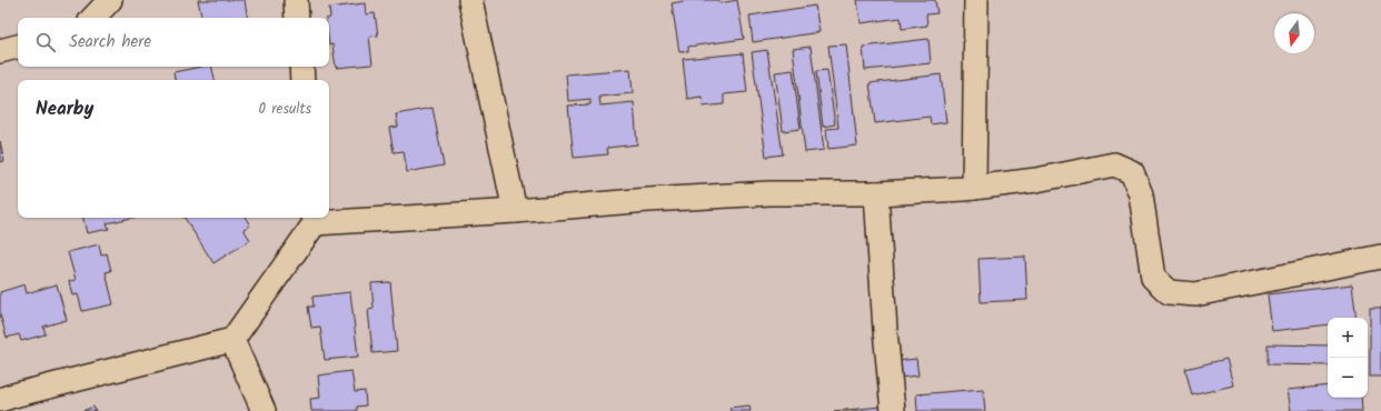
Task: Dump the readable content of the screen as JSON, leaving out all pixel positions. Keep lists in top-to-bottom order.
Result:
{
  "north": "bottom",
  "page": {
    "search": "Search here",
    "heading": ["Nearby", "0 results"],
    "map_buttons": ["+", "−"]
  }
}
